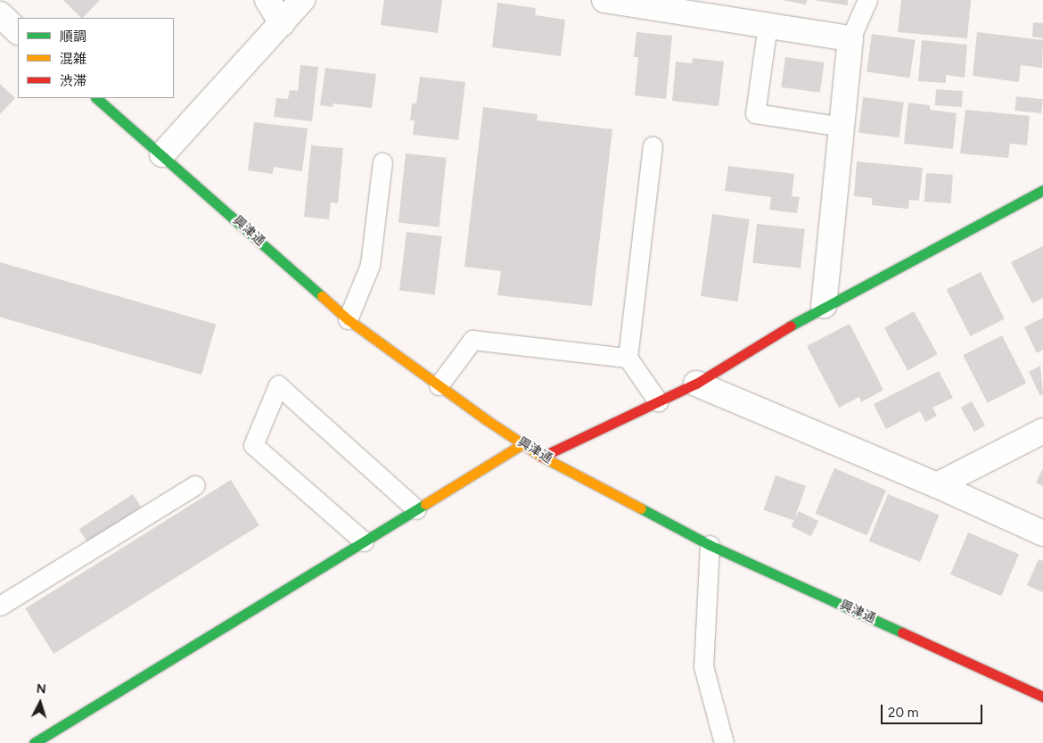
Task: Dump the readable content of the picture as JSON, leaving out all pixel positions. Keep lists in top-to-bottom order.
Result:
{
  "streets": {
    "street": ["興津通"]
  },
  "legend": ["順調", "混雑", "渋滞"],
  "scale_bar": "20 m",
  "north": "top"
}
